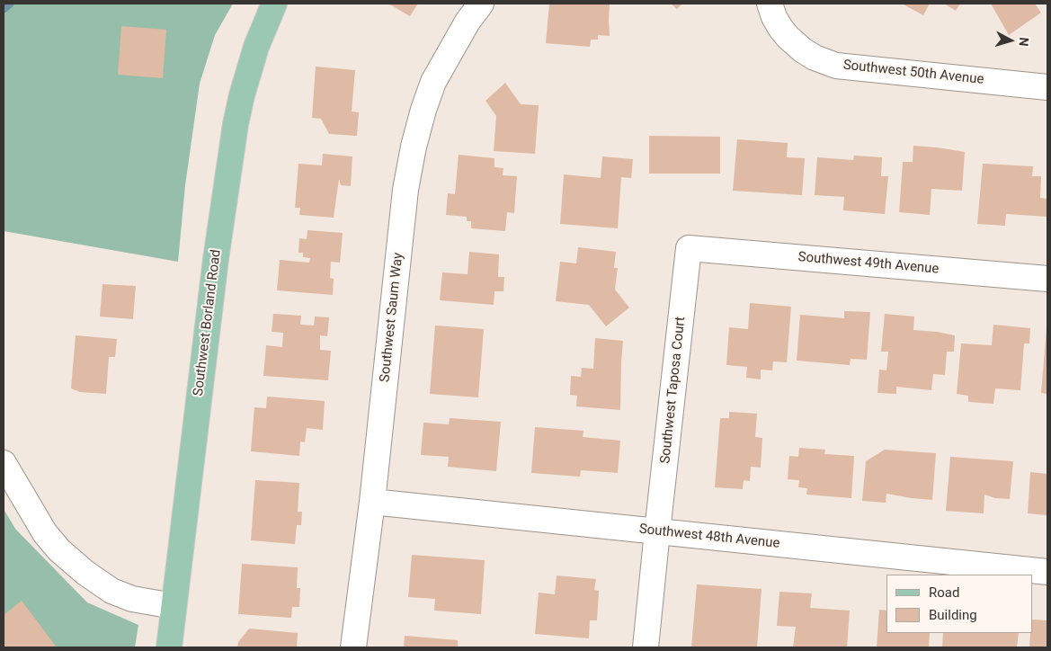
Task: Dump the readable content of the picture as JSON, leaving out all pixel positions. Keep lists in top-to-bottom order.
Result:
{
  "streets": {
    "main road": ["Southwest Borland Road"],
    "street": [
      "Southwest 50th Avenue",
      "Southwest 49th Avenue",
      "Southwest Saum Way",
      "Southwest Taposa Court",
      "Southwest 48th Avenue"
    ]
  },
  "crossings": [
    ["Southwest 49th Avenue", "Southwest Taposa Court"],
    ["Southwest Saum Way", "Southwest 48th Avenue"],
    ["Southwest Taposa Court", "Southwest 48th Avenue"]
  ],
  "legend": ["Road", "Building"],
  "north": "right"
}
